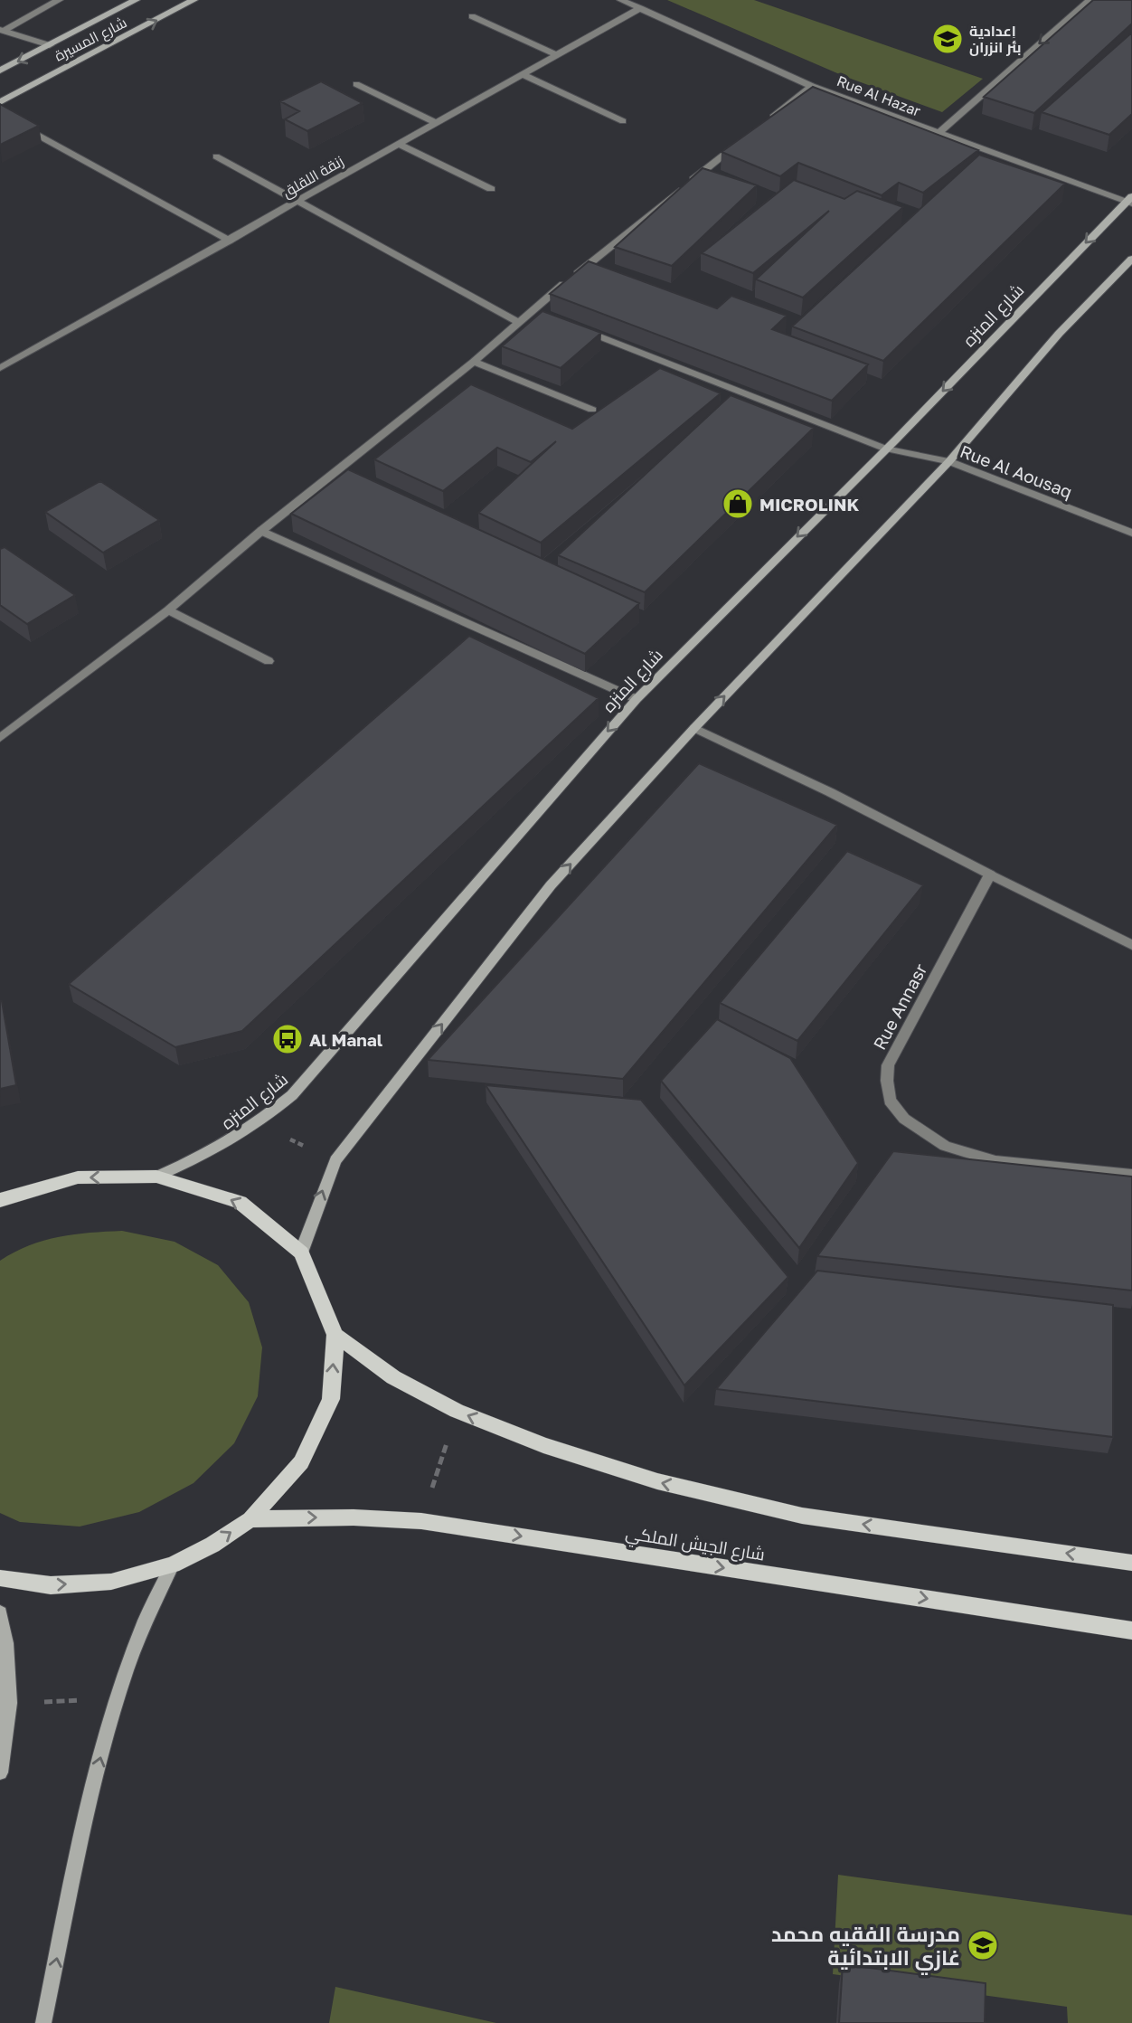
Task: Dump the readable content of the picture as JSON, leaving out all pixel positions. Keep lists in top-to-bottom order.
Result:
{
  "streets": {
    "main road": ["شارع الجيش الملكي"],
    "street": [
      "شارع المسيرة",
      "Rue Al Hazar",
      "زنقة اللقلق",
      "شارع المنزه",
      "Rue Al Aousaq",
      "Rue Annasr"
    ]
  },
  "crossings": [
    ["Rue Al Hazar", "زنقة اللقلق"],
    ["Rue Al Hazar", "شارع المنزه"],
    ["شارع المنزه", "Rue Al Aousaq"]
  ],
  "places": {
    "school or university": ["إعدادية بئر انزران", "مدرسة الفقيه محمد غازي الابتدائية"],
    "shop": ["MICROLINK"],
    "bus stop": ["Al Manal"]
  }
}
